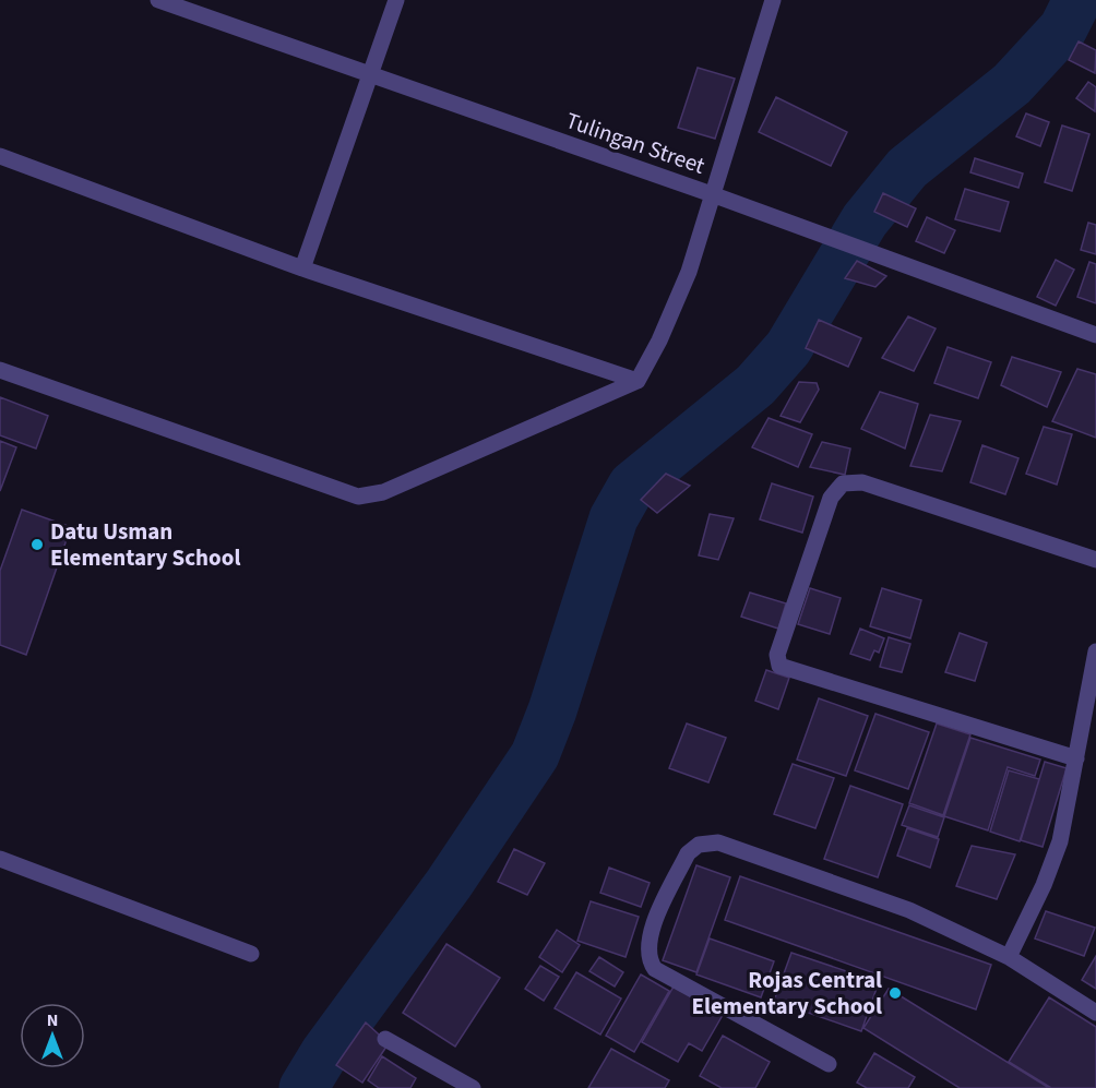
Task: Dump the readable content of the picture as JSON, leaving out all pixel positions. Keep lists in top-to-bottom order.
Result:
{
  "streets": {
    "street": ["Tulingan Street"]
  },
  "places": ["Datu Usman Elementary School", "Rojas Central Elementary School"],
  "north": "top"
}
